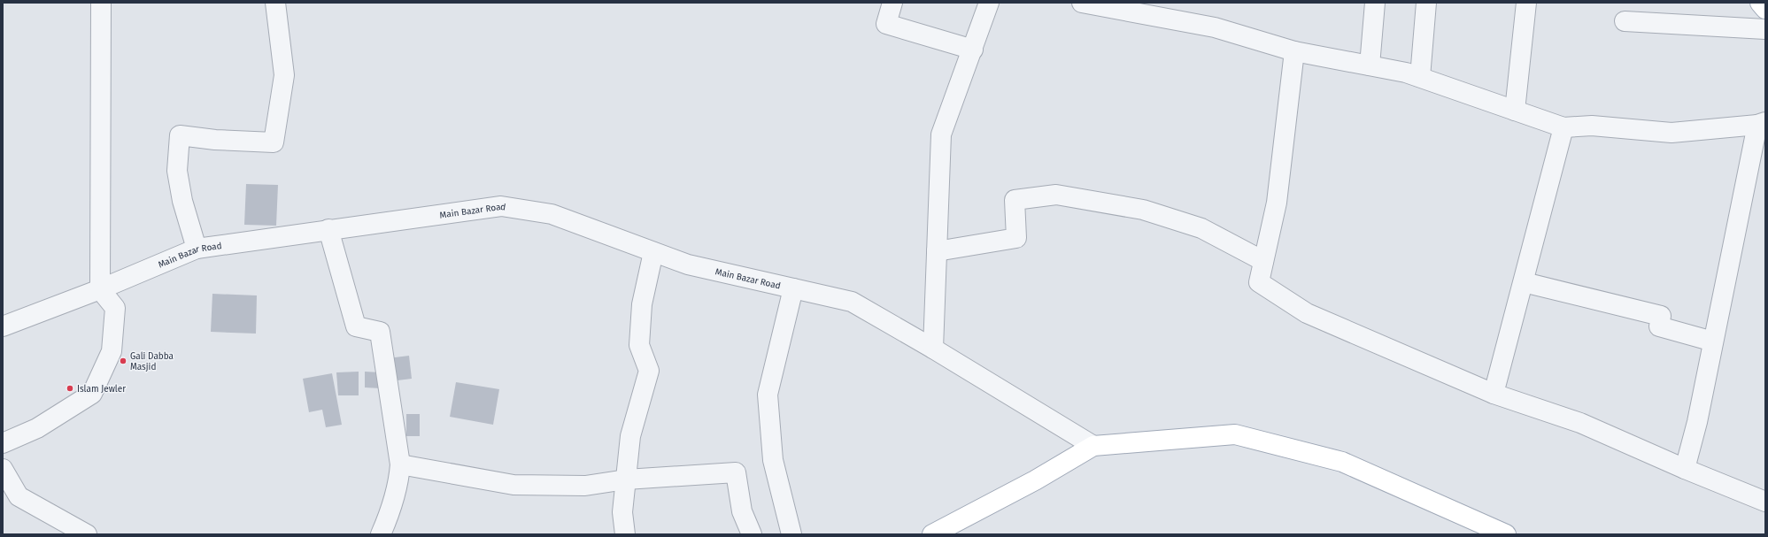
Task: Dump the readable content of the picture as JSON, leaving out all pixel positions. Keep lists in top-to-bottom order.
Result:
{
  "streets": {
    "street": ["Main Bazar Road"]
  },
  "places": ["Gali Dabba Masjid", "Islam Jewler"]
}
